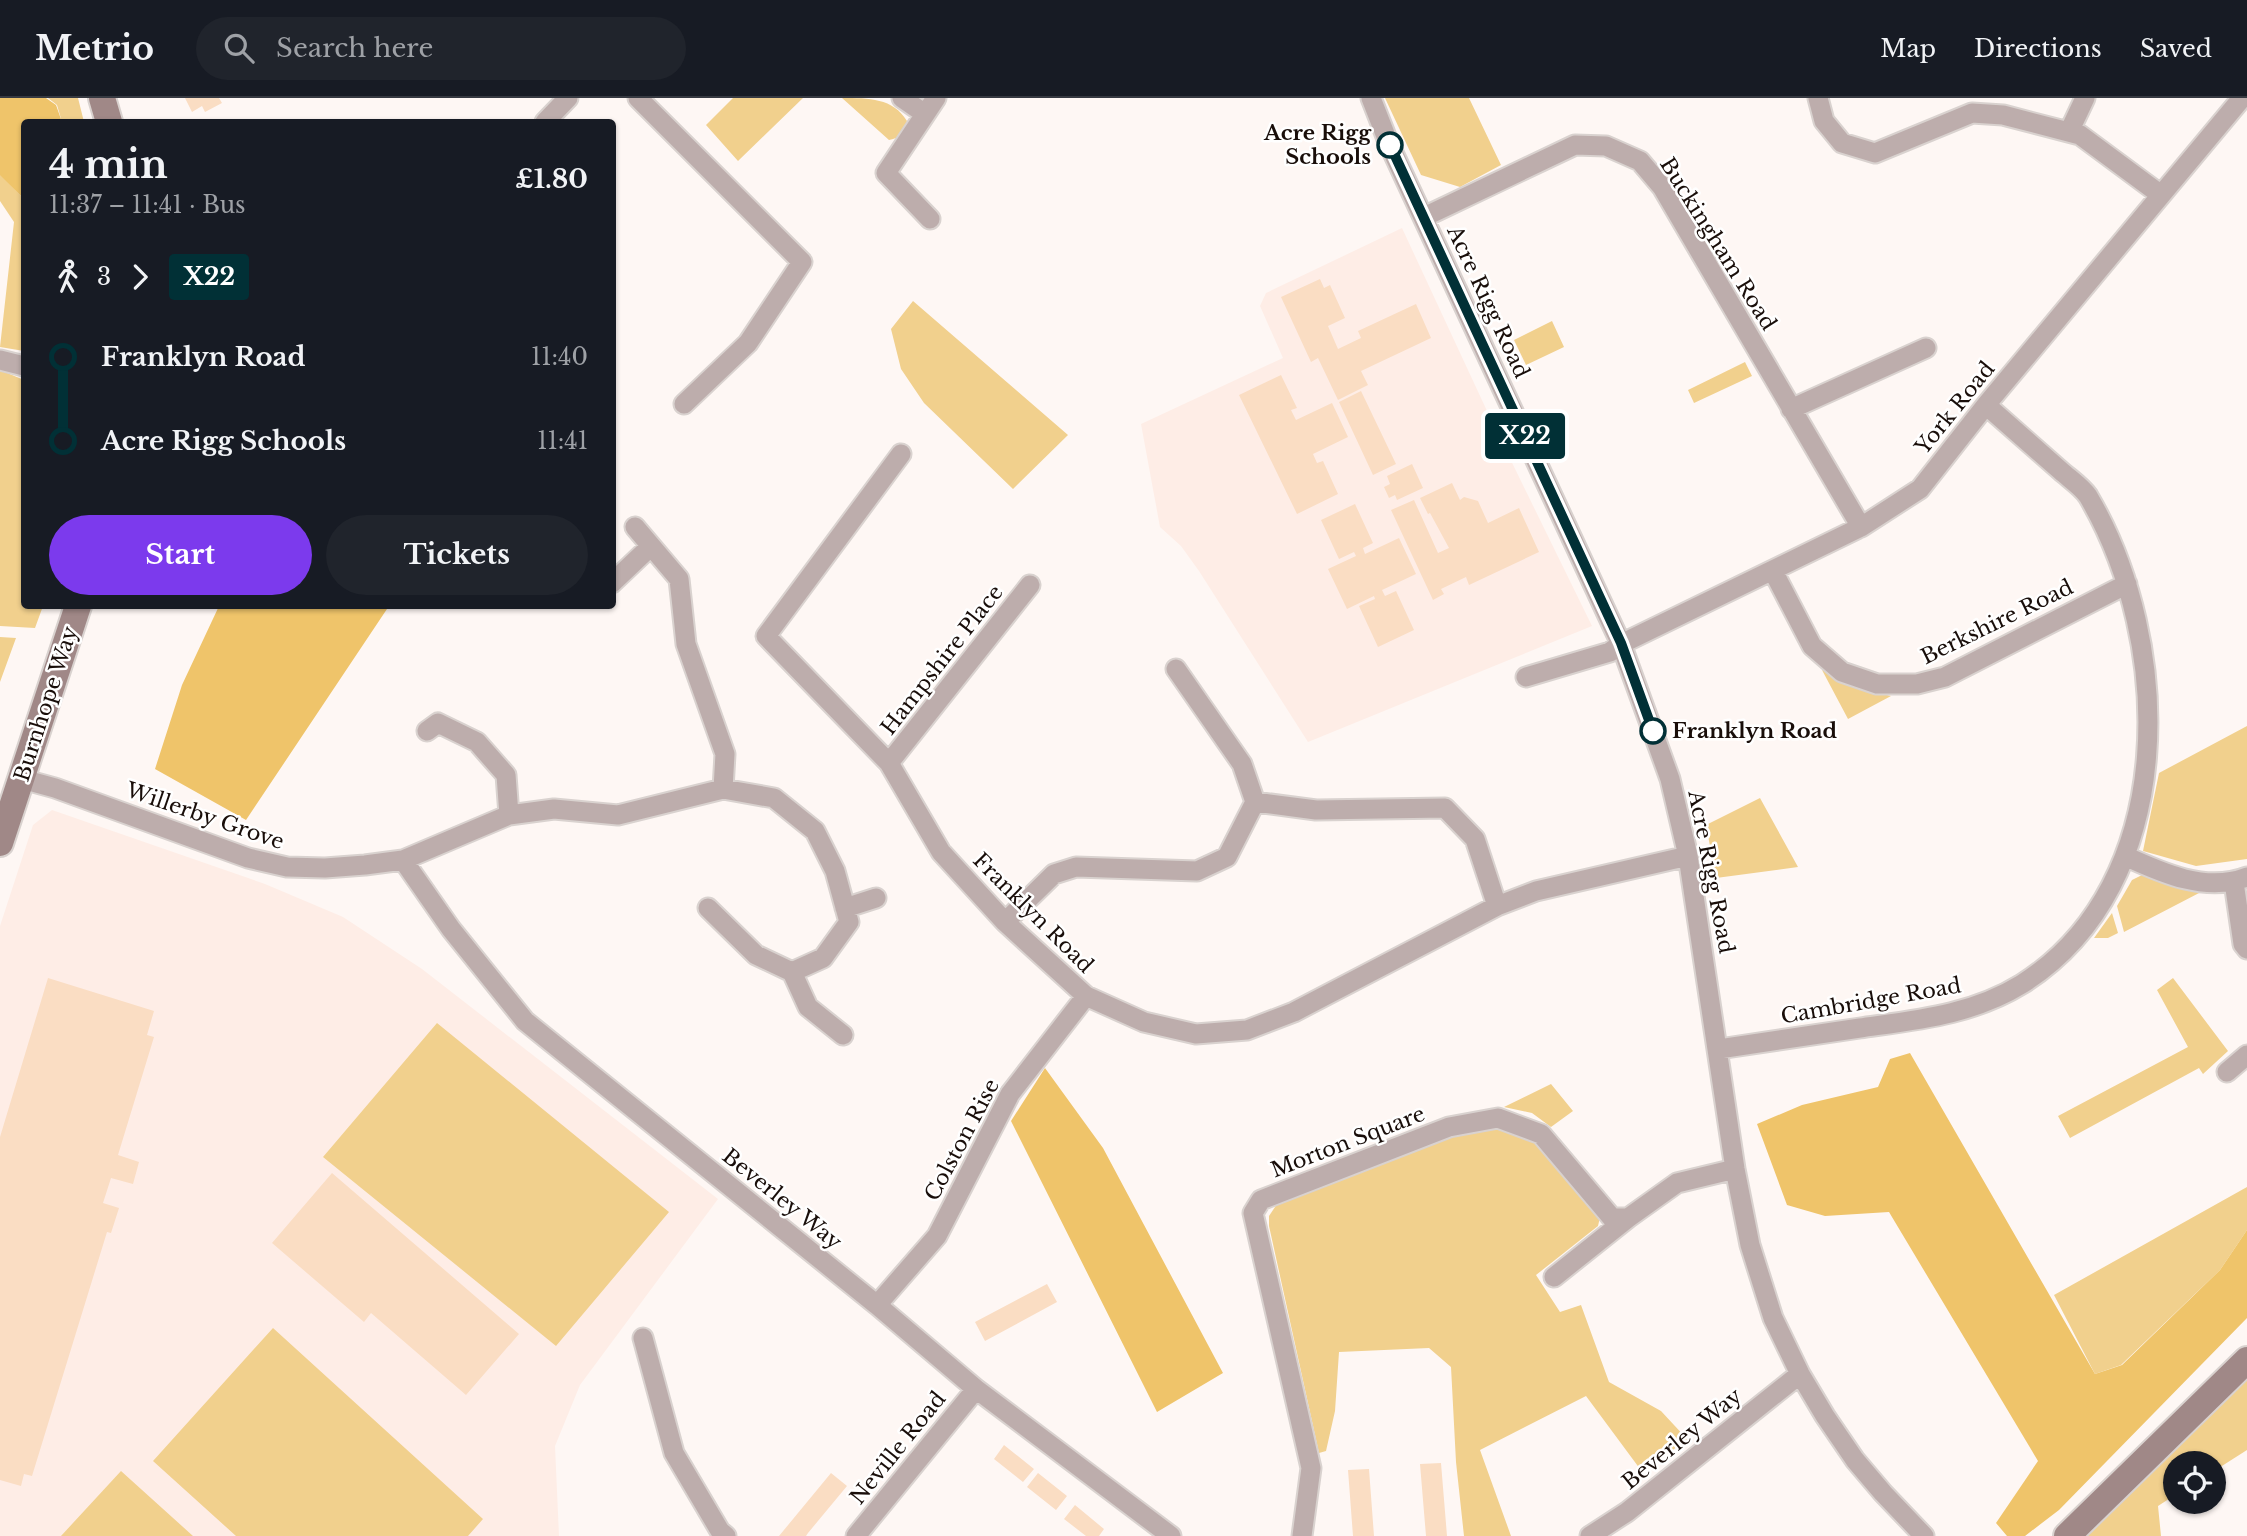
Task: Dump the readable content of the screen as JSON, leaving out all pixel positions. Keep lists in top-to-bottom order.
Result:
{
  "streets": {
    "main road": ["Burnhope Way"],
    "street": [
      "Buckingham Road",
      "Acre Rigg Road",
      "York Road",
      "Berkshire Road",
      "Hampshire Place",
      "Willerby Grove",
      "Franklyn Road",
      "Cambridge Road",
      "Colston Rise",
      "Morton Square",
      "Beverley Way",
      "Neville Road"
    ]
  },
  "crossings": [
    ["Buckingham Road", "Acre Rigg Road"],
    ["Buckingham Road", "York Road"],
    ["Acre Rigg Road", "York Road"],
    ["Acre Rigg Road", "Franklyn Road"],
    ["Acre Rigg Road", "Cambridge Road"],
    ["Acre Rigg Road", "Beverley Way"],
    ["York Road", "Berkshire Road"],
    ["York Road", "Cambridge Road"],
    ["Berkshire Road", "Cambridge Road"],
    ["Hampshire Place", "Franklyn Road"],
    ["Burnhope Way", "Willerby Grove"],
    ["Willerby Grove", "Beverley Way"],
    ["Franklyn Road", "Colston Rise"],
    ["Colston Rise", "Beverley Way"],
    ["Beverley Way", "Neville Road"]
  ],
  "places": ["Acre Rigg Schools", "Franklyn Road"],
  "lines": ["bus line X22"],
  "page": {
    "header": "Metrio",
    "search": "Search here",
    "nav": ["Map", "Directions", "Saved"],
    "on_map": "X22",
    "heading": ["4 min", "11:37 – 11:41 · Bus", "£1.80"],
    "legs": ["3", "X22"],
    "list": [
      {
        "name": "Franklyn Road",
        "value": "11:40"
      },
      {
        "name": "Acre Rigg Schools",
        "value": "11:41"
      }
    ],
    "buttons": ["Start", "Tickets"]
  }
}
